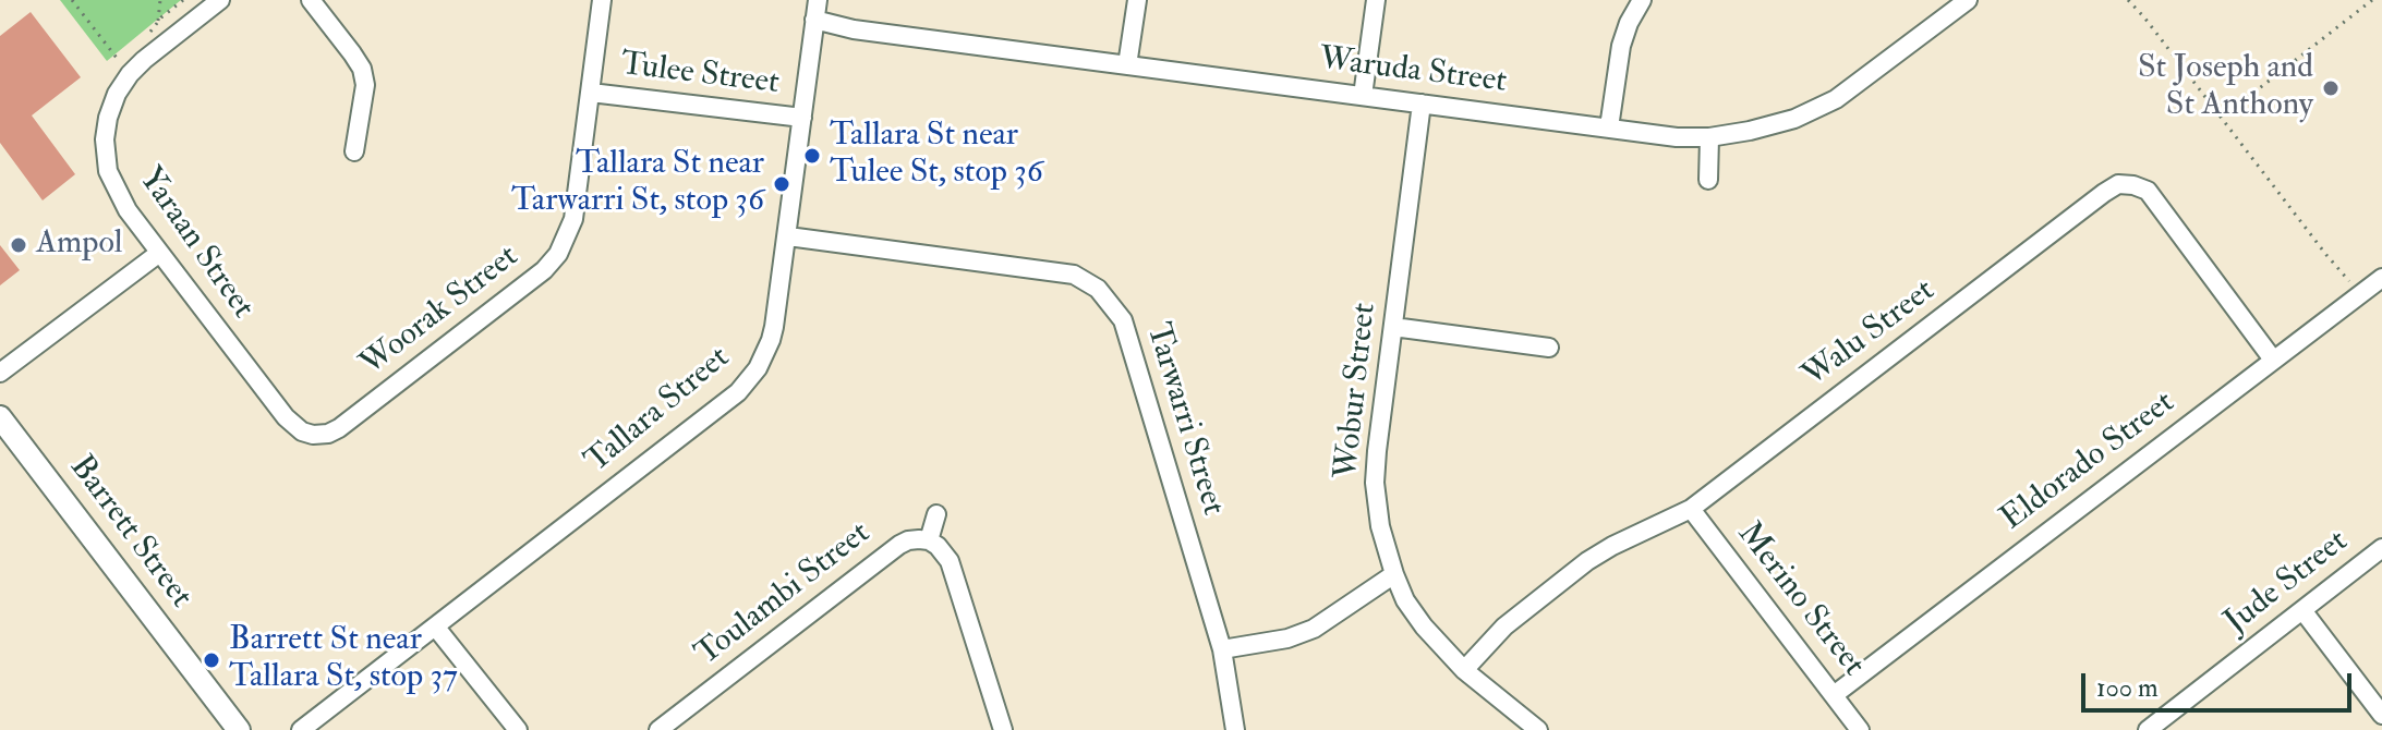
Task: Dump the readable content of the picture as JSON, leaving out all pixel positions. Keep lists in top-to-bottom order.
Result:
{
  "streets": {
    "street": [
      "Waruda Street",
      "Tulee Street",
      "Yaraan Street",
      "Woorak Street",
      "Walu Street",
      "Wobur Street",
      "Tallara Street",
      "Tarwarri Street",
      "Eldorado Street",
      "Barrett Street",
      "Jude Street",
      "Toulambi Street",
      "Merino Street"
    ]
  },
  "crossings": [
    ["Waruda Street", "Wobur Street"],
    ["Waruda Street", "Tallara Street"],
    ["Tulee Street", "Woorak Street"],
    ["Tulee Street", "Tallara Street"],
    ["Yaraan Street", "Woorak Street"],
    ["Walu Street", "Wobur Street"],
    ["Walu Street", "Eldorado Street"],
    ["Walu Street", "Merino Street"],
    ["Tallara Street", "Tarwarri Street"],
    ["Eldorado Street", "Merino Street"]
  ],
  "places": [
    "St Joseph and St Anthony",
    "Tallara St near Tulee St, stop 36",
    "Tallara St near Tarwarri St, stop 36",
    "Ampol",
    "Barrett St near Tallara St, stop 37"
  ],
  "scale_bar": "100 m"
}
